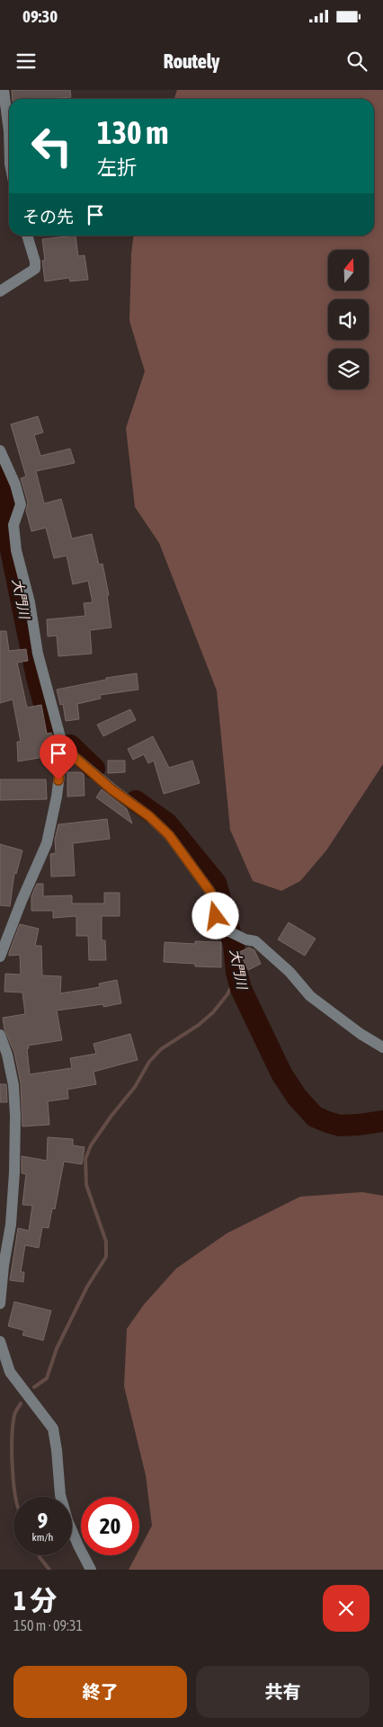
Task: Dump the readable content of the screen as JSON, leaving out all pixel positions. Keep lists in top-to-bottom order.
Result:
{
  "water": ["大門川"],
  "north": "top",
  "page": {
    "status": "09:30",
    "header": "Routely",
    "turn": ["130 m", "左折"],
    "then": "その先",
    "speed": "9 km/h",
    "limit": "20",
    "heading": ["1 分", "150 m · 09:31"],
    "buttons": ["終了", "共有"]
  }
}
